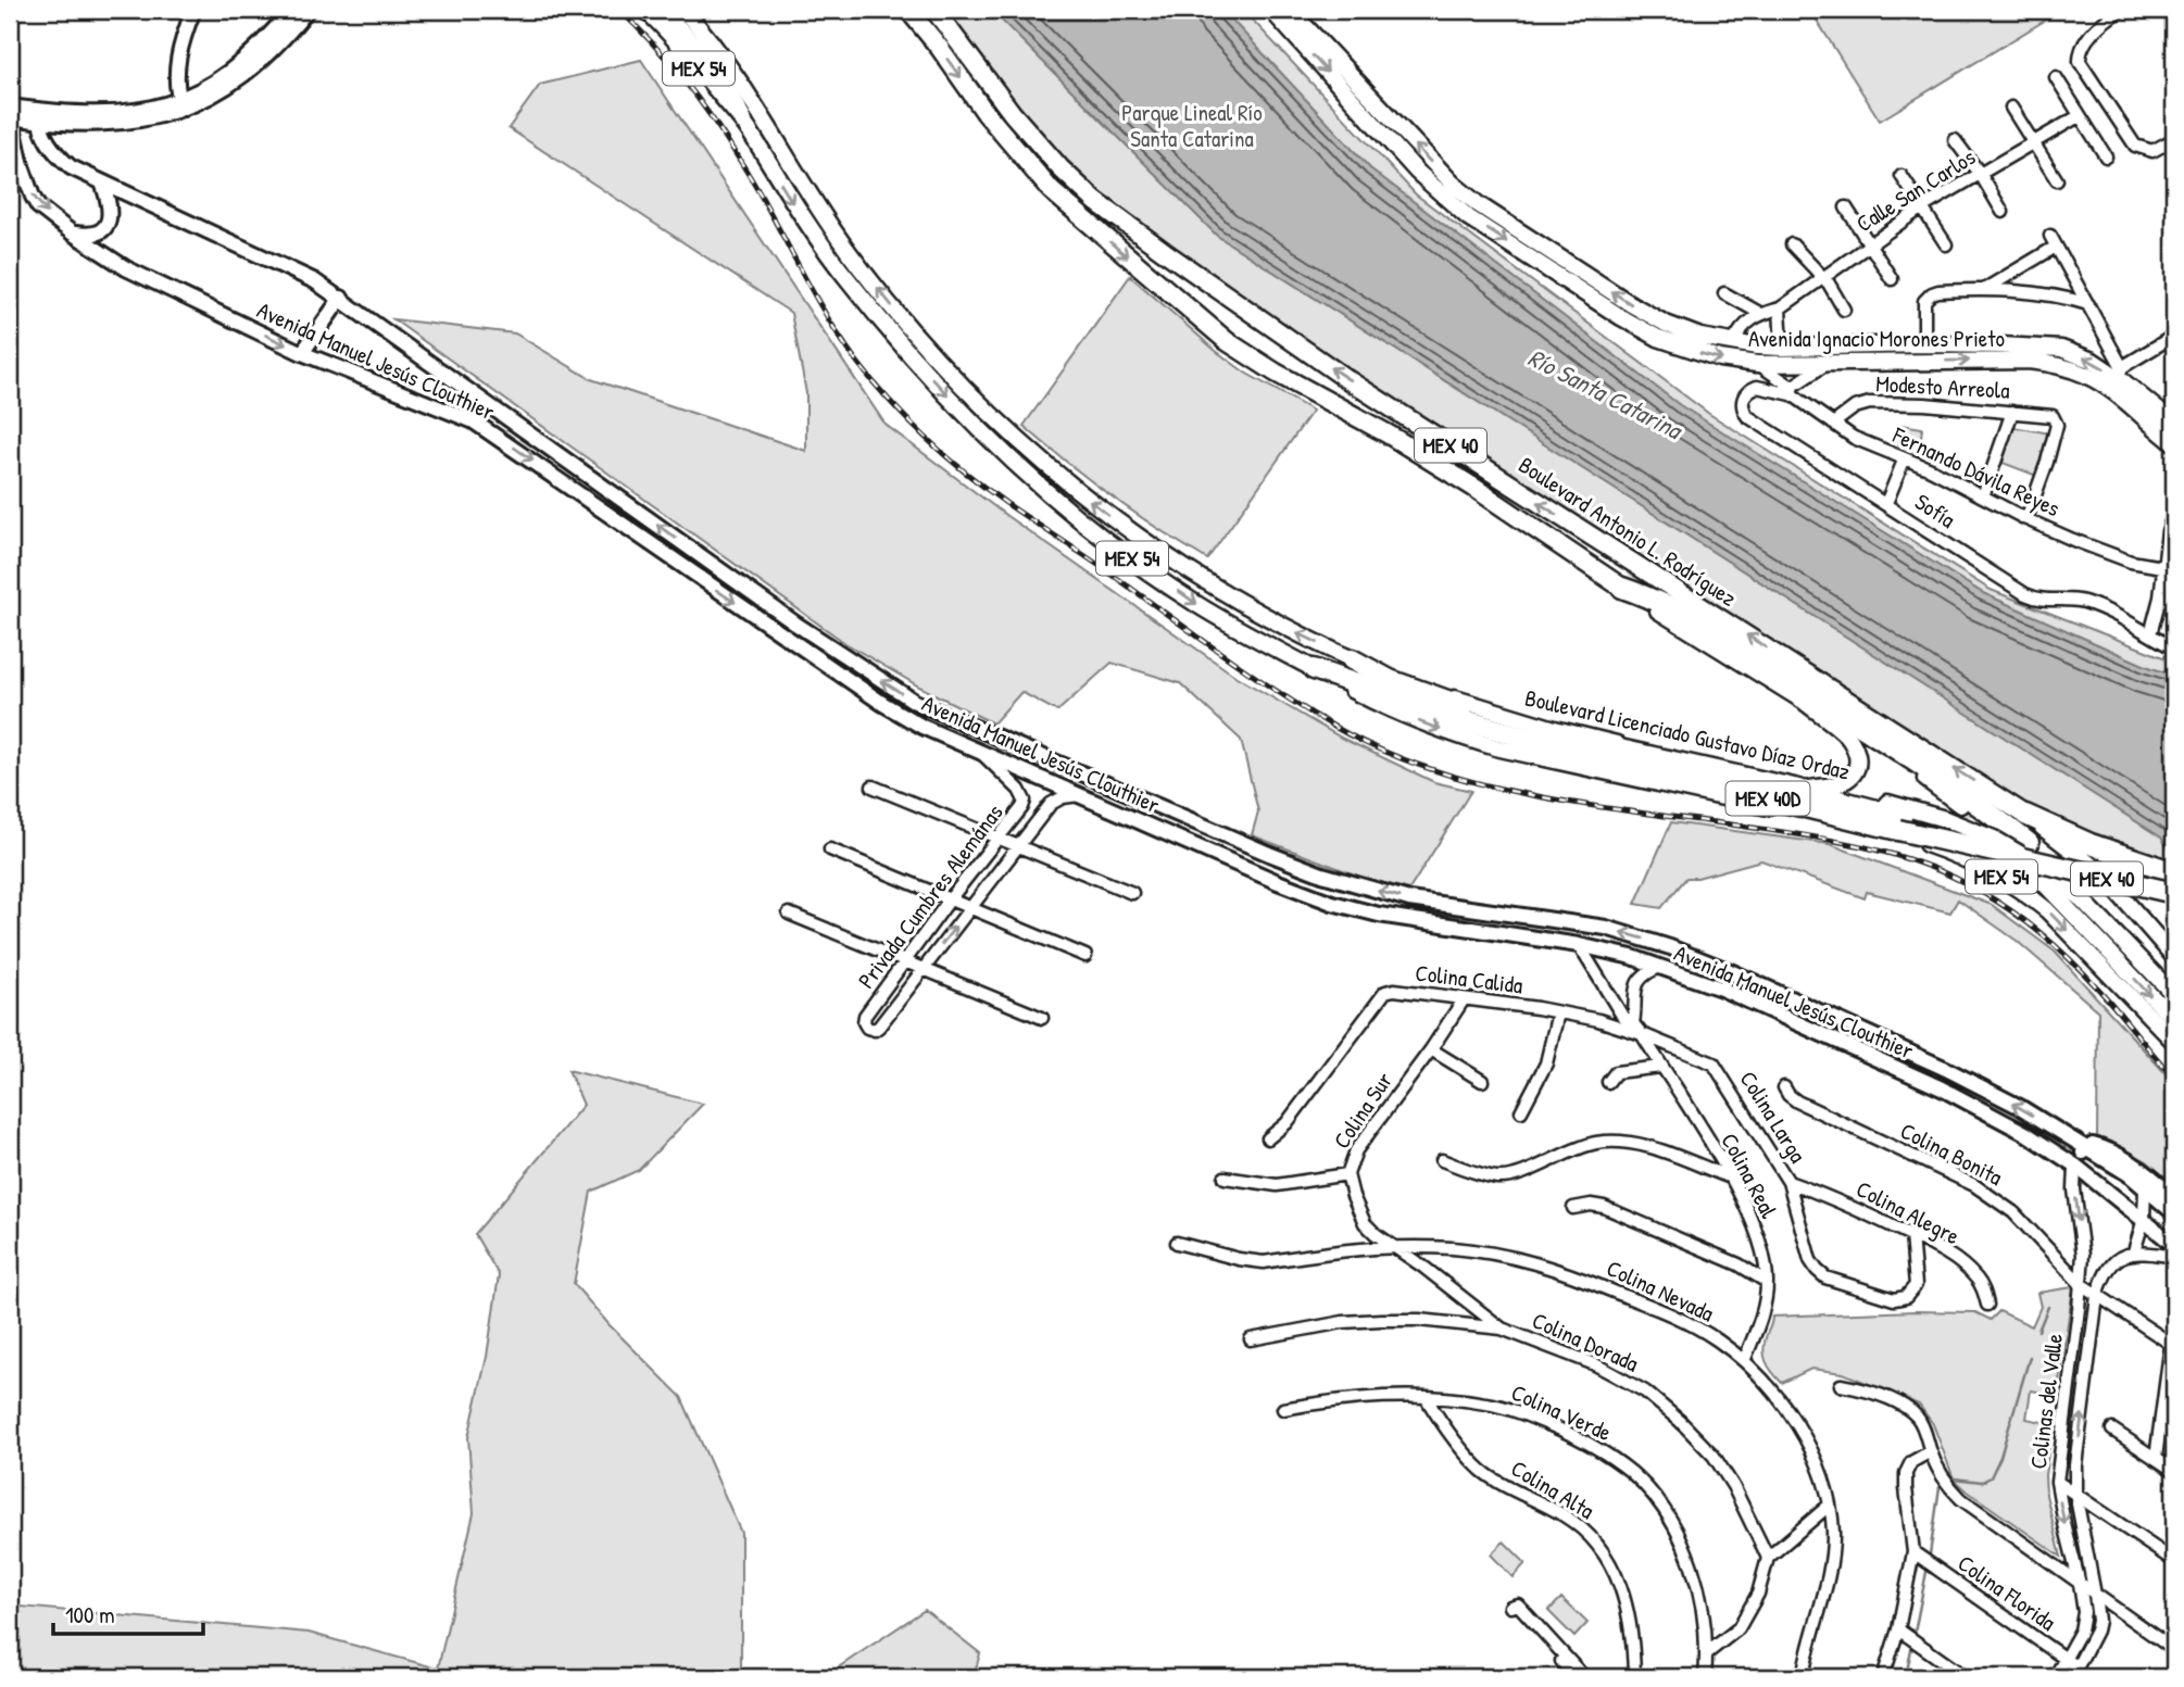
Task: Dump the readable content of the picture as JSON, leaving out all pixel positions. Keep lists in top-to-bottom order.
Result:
{
  "streets": {
    "highway": ["MEX 40", "Boulevard Antonio L. Rodríguez", "MEX 40D"],
    "main road": ["MEX 54", "Avenida Ignacio Morones Prieto", "Boulevard Licenciado Gustavo Díaz Ordaz"],
    "street": [
      "Calle San Carlos",
      "Avenida Manuel Jesús Clouthier",
      "Modesto Arreola",
      "Fernando Dávila Reyes",
      "Sofía",
      "Privada Cumbres Alemánas",
      "Colina Calida",
      "Colina Sur",
      "Colina Larga",
      "Colina Bonita",
      "Colina Real",
      "Colina Alegre",
      "Colina Nevada",
      "Colina Dorada",
      "Colinas del Valle",
      "Colina Verde",
      "Colina Alta",
      "Colina Florida"
    ]
  },
  "crossings": [
    ["MEX 54", "MEX 40D"],
    ["Calle San Carlos", "Avenida Ignacio Morones Prieto"],
    ["Avenida Ignacio Morones Prieto", "Fernando Dávila Reyes"],
    ["Avenida Manuel Jesús Clouthier", "Privada Cumbres Alemánas"],
    ["Avenida Manuel Jesús Clouthier", "Colina Real"],
    ["Avenida Manuel Jesús Clouthier", "Colinas del Valle"],
    ["Modesto Arreola", "Fernando Dávila Reyes"],
    ["MEX 40", "Boulevard Licenciado Gustavo Díaz Ordaz"],
    ["Fernando Dávila Reyes", "Sofía"],
    ["Colina Calida", "Colina Sur"],
    ["Colina Calida", "Colina Larga"],
    ["Colina Calida", "Colina Real"],
    ["Colina Sur", "Colina Nevada"],
    ["Colina Sur", "Colina Dorada"],
    ["Colina Larga", "Colina Real"],
    ["Colina Larga", "Colina Alegre"],
    ["Colina Bonita", "Colinas del Valle"],
    ["Colina Real", "Colina Nevada"],
    ["Colinas del Valle", "Colina Florida"],
    ["Colina Verde", "Colina Alta"]
  ],
  "water": ["Río Santa Catarina"],
  "parks": ["Parque Lineal Río Santa Catarina"],
  "scale_bar": "100 m"
}
